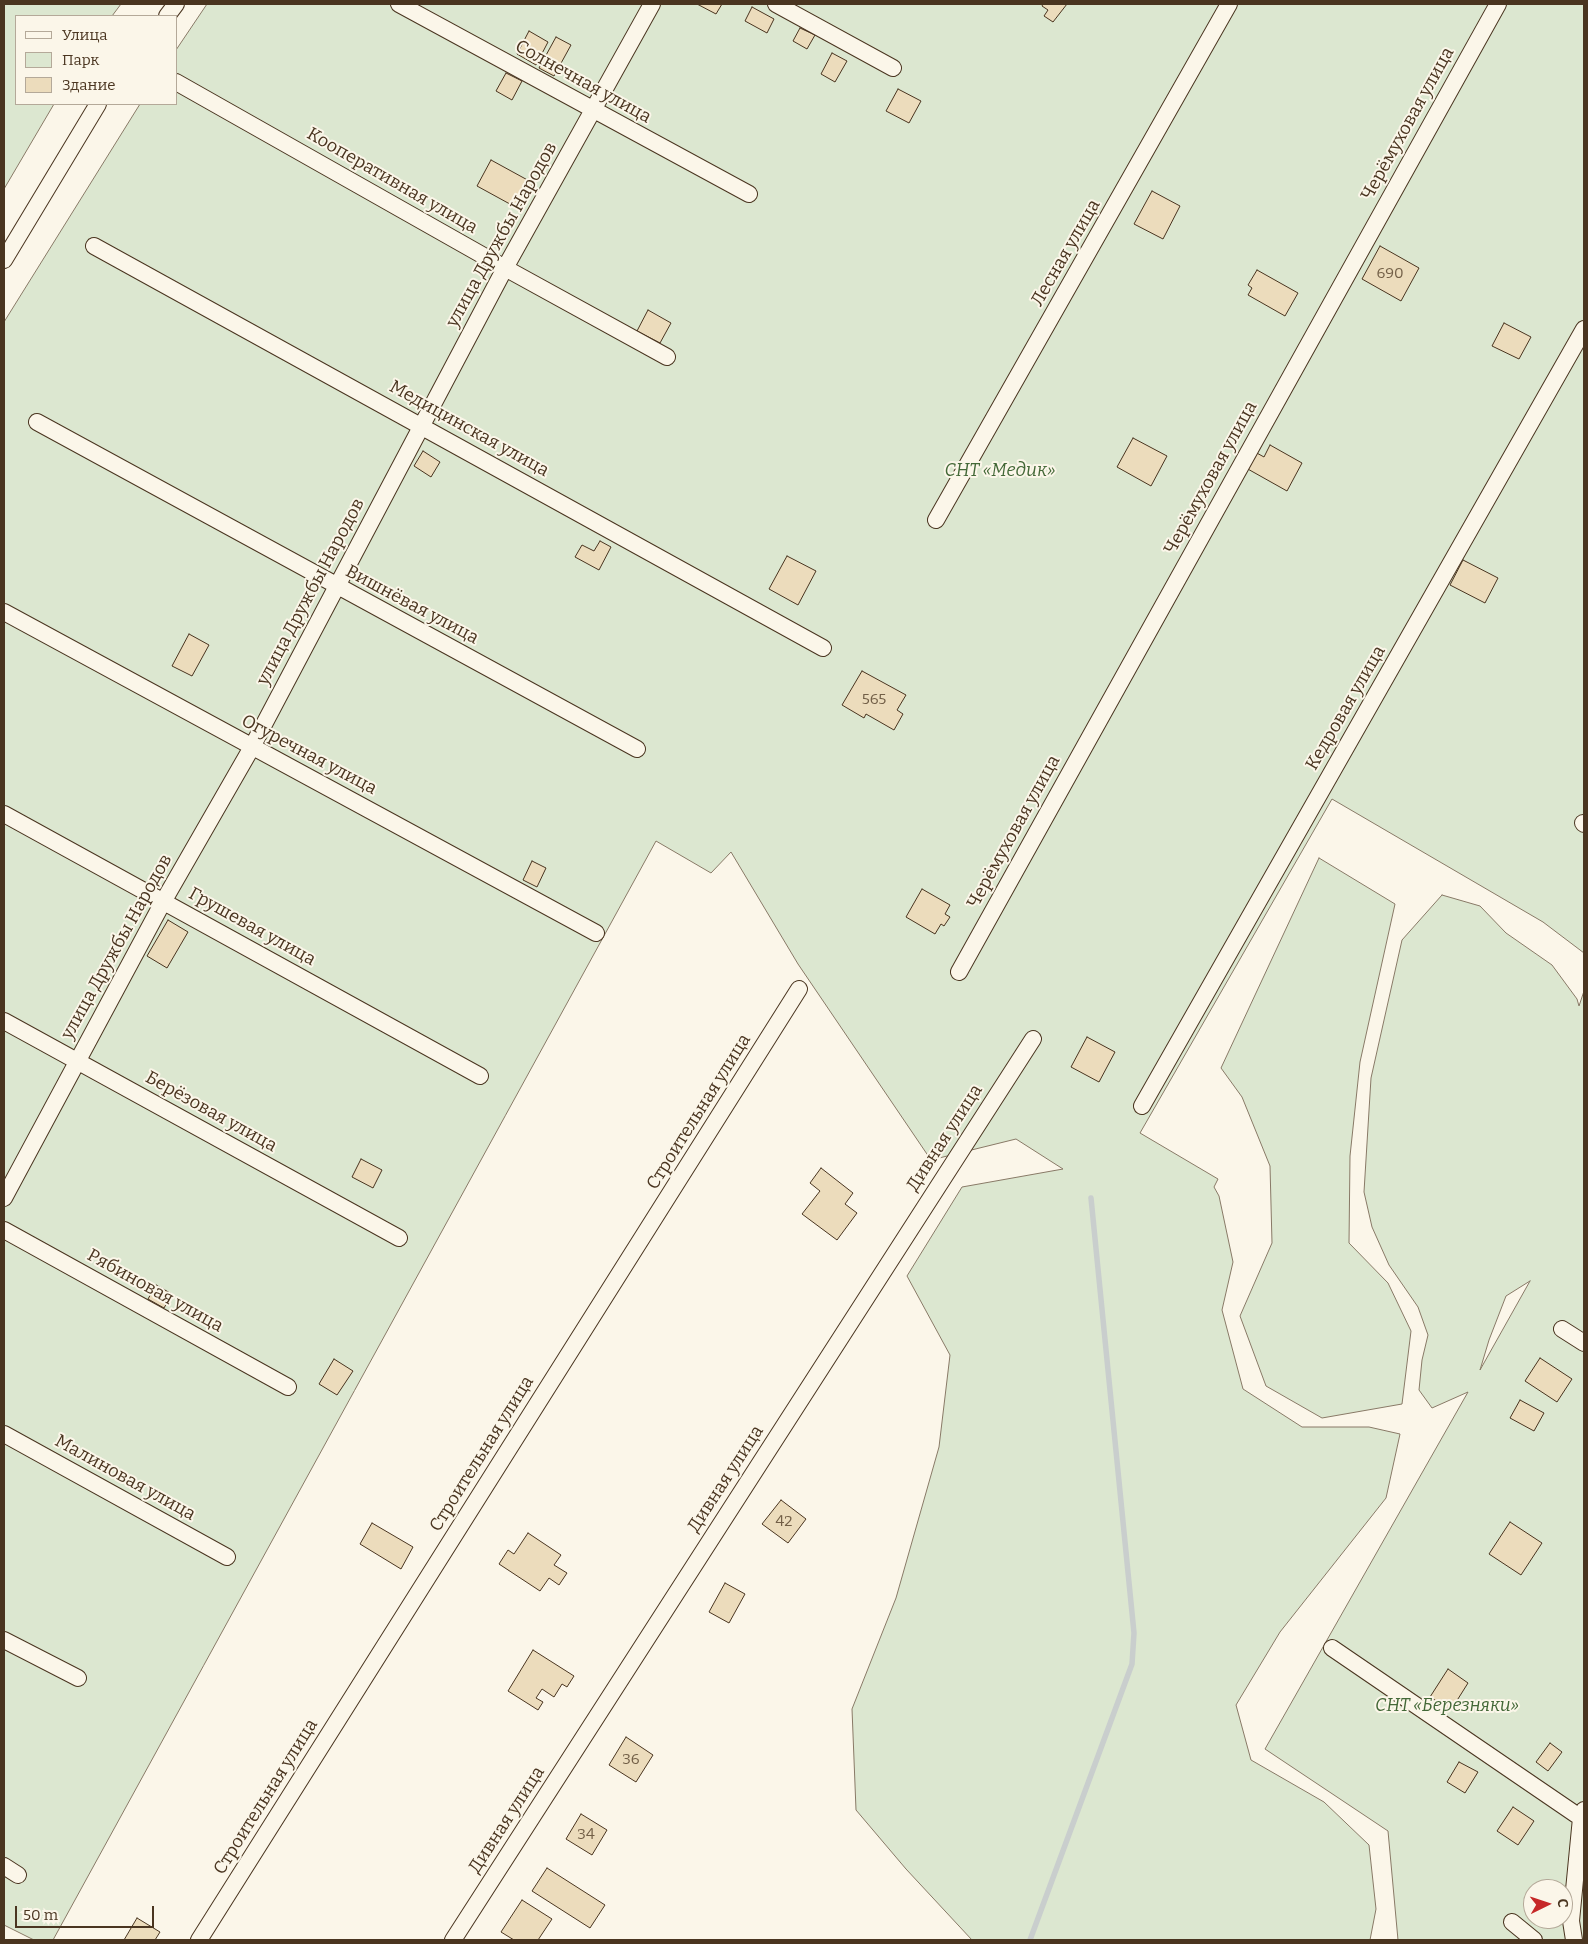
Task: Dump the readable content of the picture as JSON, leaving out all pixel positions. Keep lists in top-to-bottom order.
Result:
{
  "streets": {
    "street": [
      "Солнечная улица",
      "Черёмуховая улица",
      "Кооперативная улица",
      "улица Дружбы Народов",
      "Лесная улица",
      "Медицинская улица",
      "Вишнёвая улица",
      "Кедровая улица",
      "Огуречная улица",
      "Грушевая улица",
      "Берёзовая улица",
      "Строительная улица",
      "Дивная улица",
      "Рябиновая улица",
      "Малиновая улица"
    ]
  },
  "crossings": [
    ["Солнечная улица", "улица Дружбы Народов"],
    ["Кооперативная улица", "улица Дружбы Народов"],
    ["улица Дружбы Народов", "Медицинская улица"],
    ["улица Дружбы Народов", "Вишнёвая улица"],
    ["улица Дружбы Народов", "Огуречная улица"],
    ["улица Дружбы Народов", "Грушевая улица"],
    ["улица Дружбы Народов", "Берёзовая улица"]
  ],
  "parks": ["СНТ «Медик»", "СНТ «Березняки»"],
  "house_numbers": [
    "690",
    "565",
    "42",
    "36",
    "34"
  ],
  "legend": ["Улица", "Парк", "Здание"],
  "scale_bar": "50 m",
  "north": "right"
}
